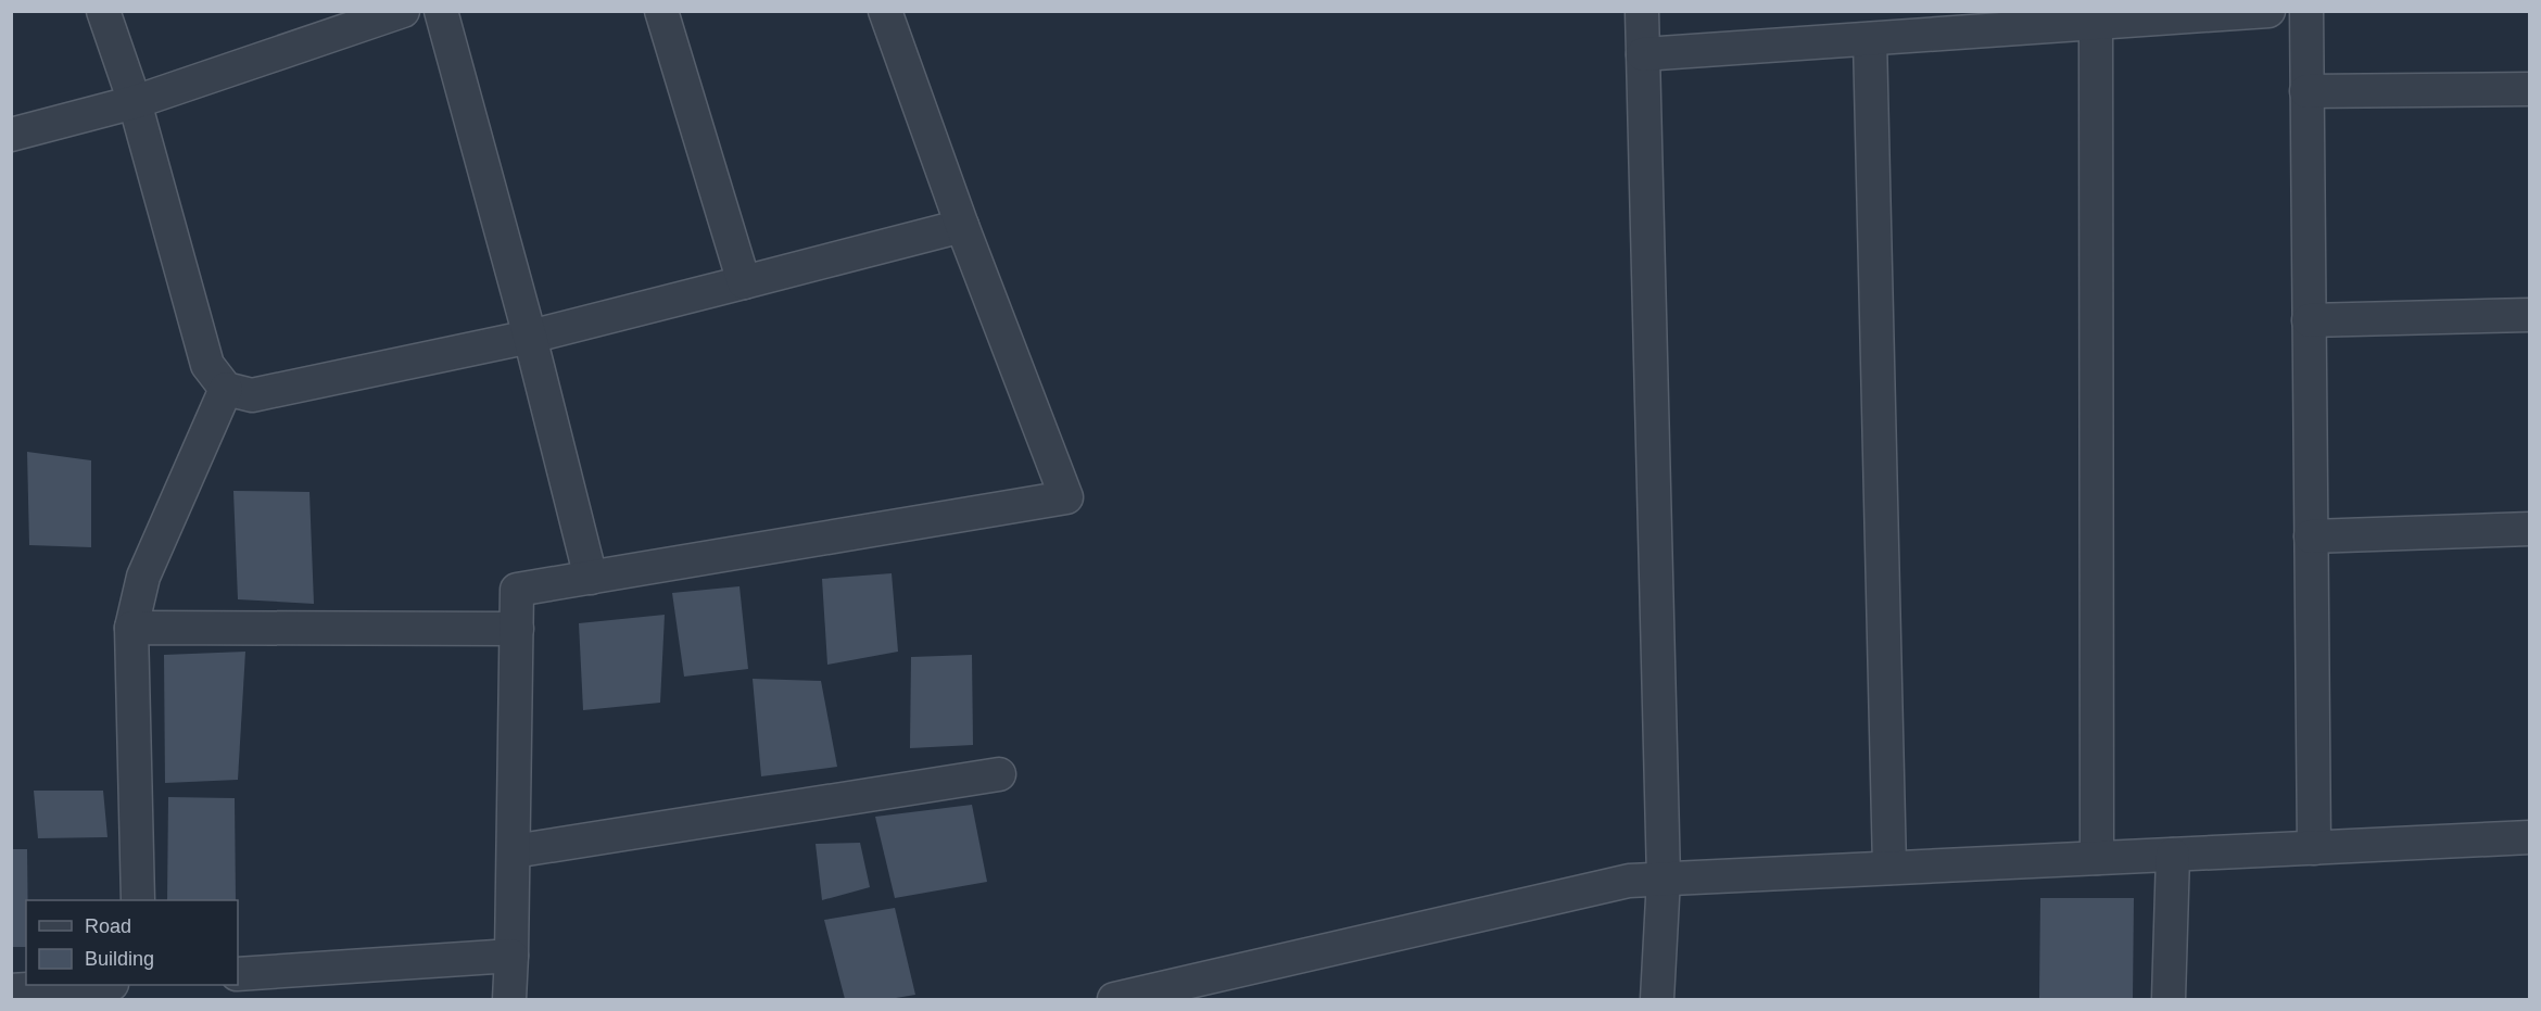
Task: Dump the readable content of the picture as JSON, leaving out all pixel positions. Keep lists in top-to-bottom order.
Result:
{
  "legend": ["Road", "Building"]
}
